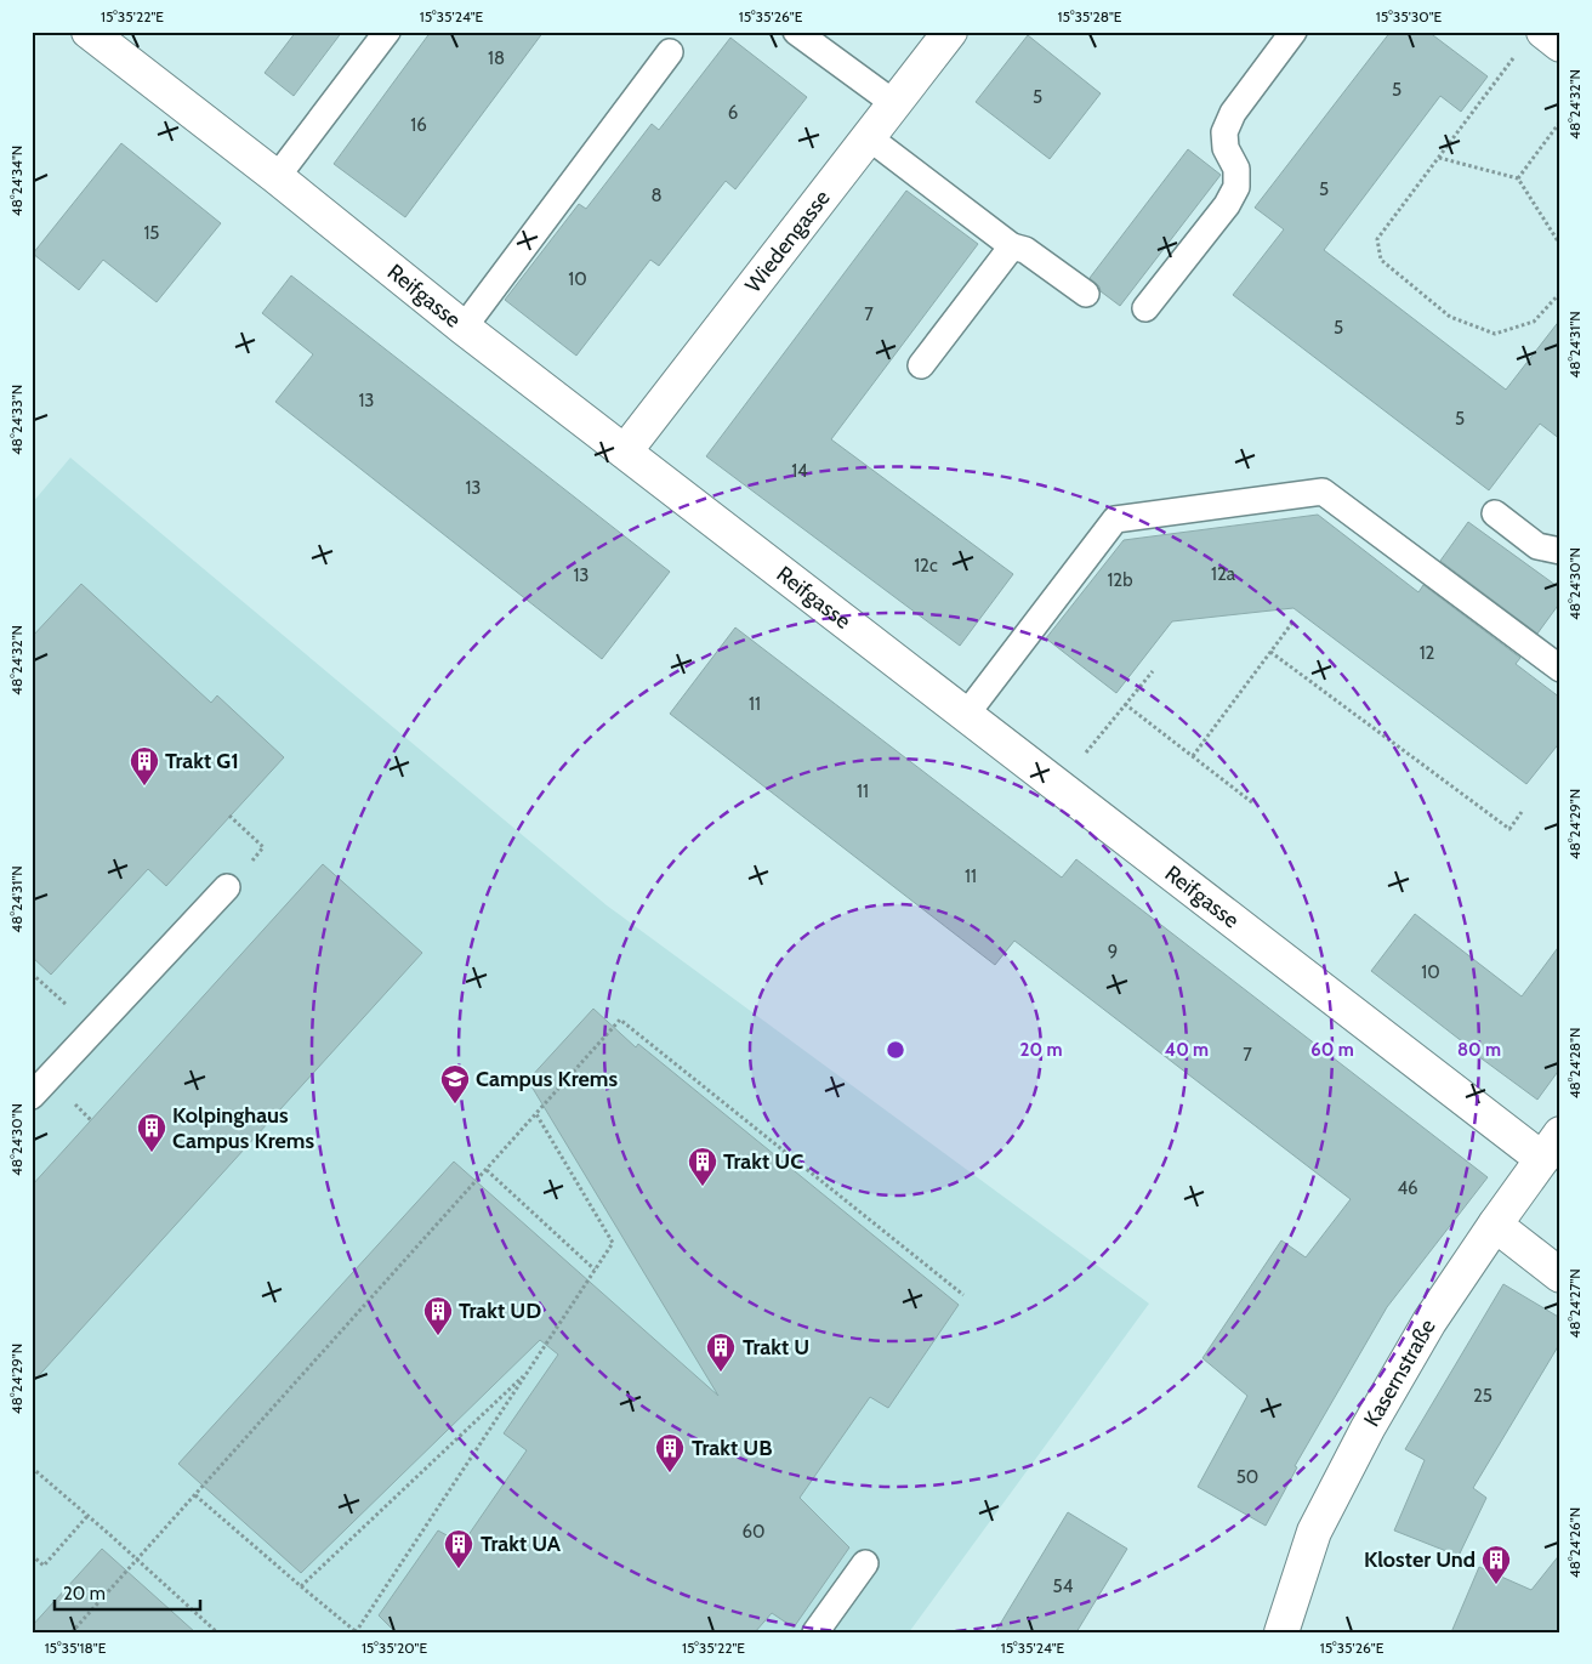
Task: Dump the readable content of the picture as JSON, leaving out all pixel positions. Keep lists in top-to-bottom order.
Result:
{
  "streets": {
    "street": ["Wiedengasse", "Reifgasse", "Kasernstraße"]
  },
  "crossings": [
    ["Wiedengasse", "Reifgasse"],
    ["Reifgasse", "Kasernstraße"]
  ],
  "places": {
    "building": [
      "Trakt G1",
      "Kolpinghaus Campus Krems",
      "Trakt UC",
      "Trakt UD",
      "Trakt U",
      "Trakt UB",
      "Trakt UA",
      "Kloster Und"
    ],
    "school or university": ["Campus Krems"]
  },
  "house_numbers": [
    "18",
    "5",
    "5",
    "6",
    "16",
    "5",
    "8",
    "15",
    "10",
    "7",
    "5",
    "13",
    "5",
    "14",
    "13",
    "12c",
    "12a",
    "13",
    "12b",
    "12",
    "11",
    "11",
    "11",
    "9",
    "10",
    "7",
    "46",
    "25",
    "50",
    "60",
    "54"
  ],
  "scale_bar": "20 m",
  "coordinates": [
    "15°35'22\"E",
    "15°35'24\"E",
    "15°35'26\"E",
    "15°35'28\"E",
    "15°35'30\"E",
    "48°24'32\"N",
    "48°24'34\"N",
    "48°24'31\"N",
    "48°24'33\"N",
    "48°24'30\"N",
    "48°24'29\"N",
    "48°24'28\"N",
    "48°24'27\"N",
    "48°24'26\"N",
    "15°35'18\"E",
    "15°35'20\"E"
  ],
  "rings": [
    "20 m",
    "40 m",
    "60 m",
    "80 m"
  ]
}
